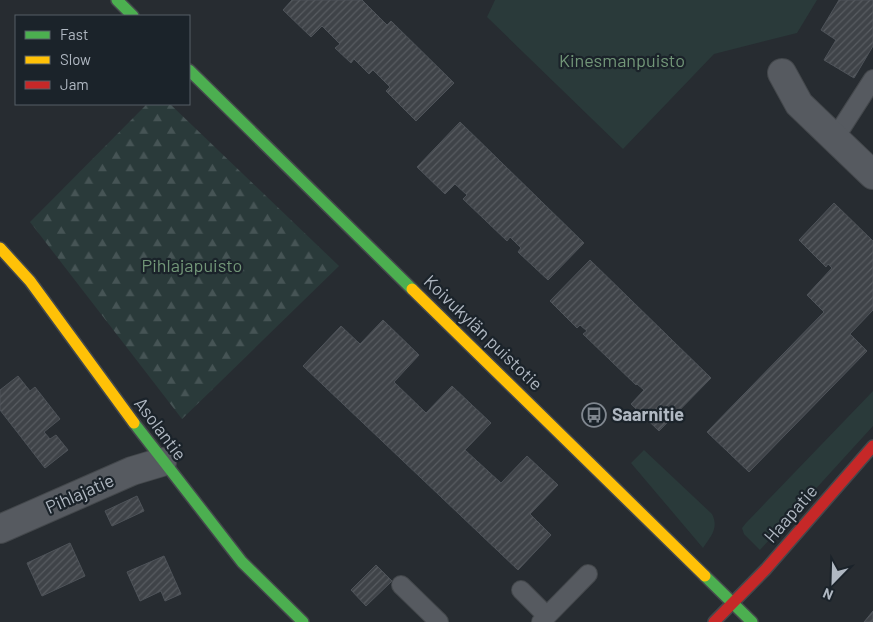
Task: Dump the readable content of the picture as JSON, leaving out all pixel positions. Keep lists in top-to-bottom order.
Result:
{
  "streets": {
    "street": [
      "Koivukylän puistotie",
      "Asolantie",
      "Pihlajatie",
      "Haapatie"
    ]
  },
  "crossings": [
    ["Koivukylän puistotie", "Haapatie"],
    ["Asolantie", "Pihlajatie"]
  ],
  "parks": ["Kinesmanpuisto", "Pihlajapuisto"],
  "places": {
    "bus stop": ["Saarnitie"]
  },
  "legend": ["Fast", "Slow", "Jam"],
  "north": "bottom left"
}
